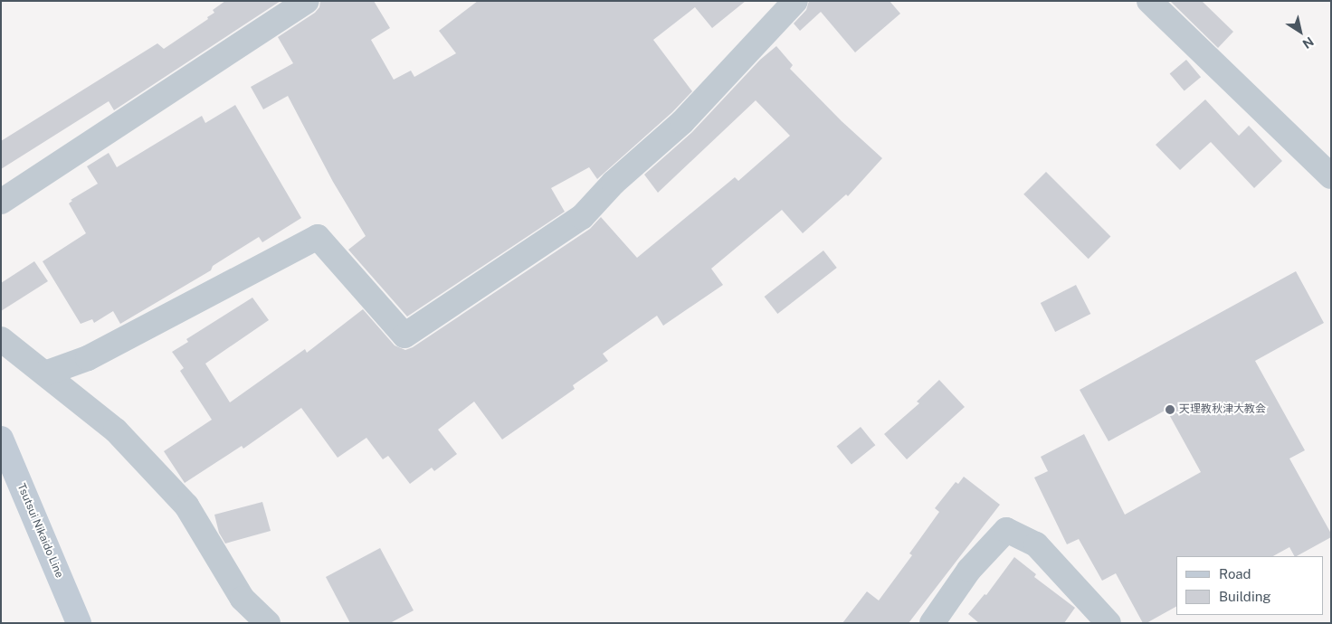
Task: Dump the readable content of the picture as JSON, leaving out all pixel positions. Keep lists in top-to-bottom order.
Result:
{
  "streets": {
    "main road": ["Tsutsui Nikaido Line"]
  },
  "places": ["天理教秋津大教会"],
  "legend": ["Road", "Building"],
  "north": "bottom right"
}
